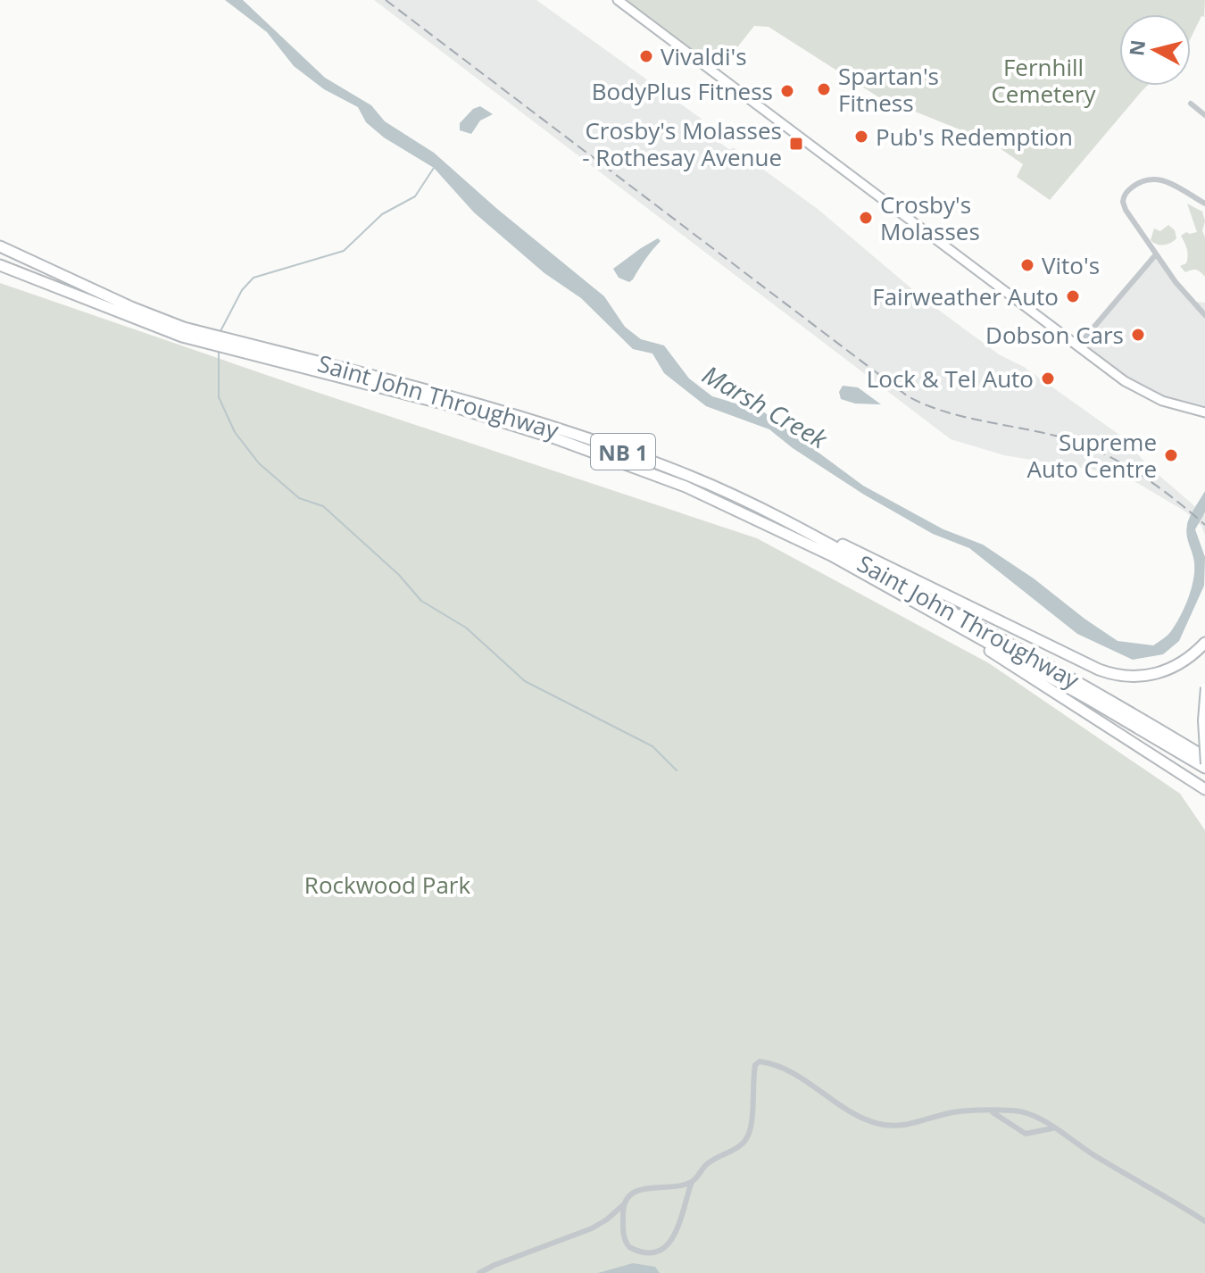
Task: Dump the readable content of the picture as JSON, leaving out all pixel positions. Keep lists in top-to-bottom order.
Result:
{
  "streets": {
    "highway": ["Saint John Throughway", "NB 1"]
  },
  "water": ["Marsh Creek"],
  "parks": ["Fernhill Cemetery", "Rockwood Park"],
  "places": {
    "other": [
      "Vivaldi's",
      "Spartan's Fitness",
      "BodyPlus Fitness",
      "Pub's Redemption",
      "Crosby's Molasses",
      "Vito's",
      "Fairweather Auto",
      "Dobson Cars",
      "Lock & Tel Auto",
      "Supreme Auto Centre"
    ],
    "transit": ["Crosby's Molasses - Rothesay Avenue"]
  },
  "north": "left"
}
